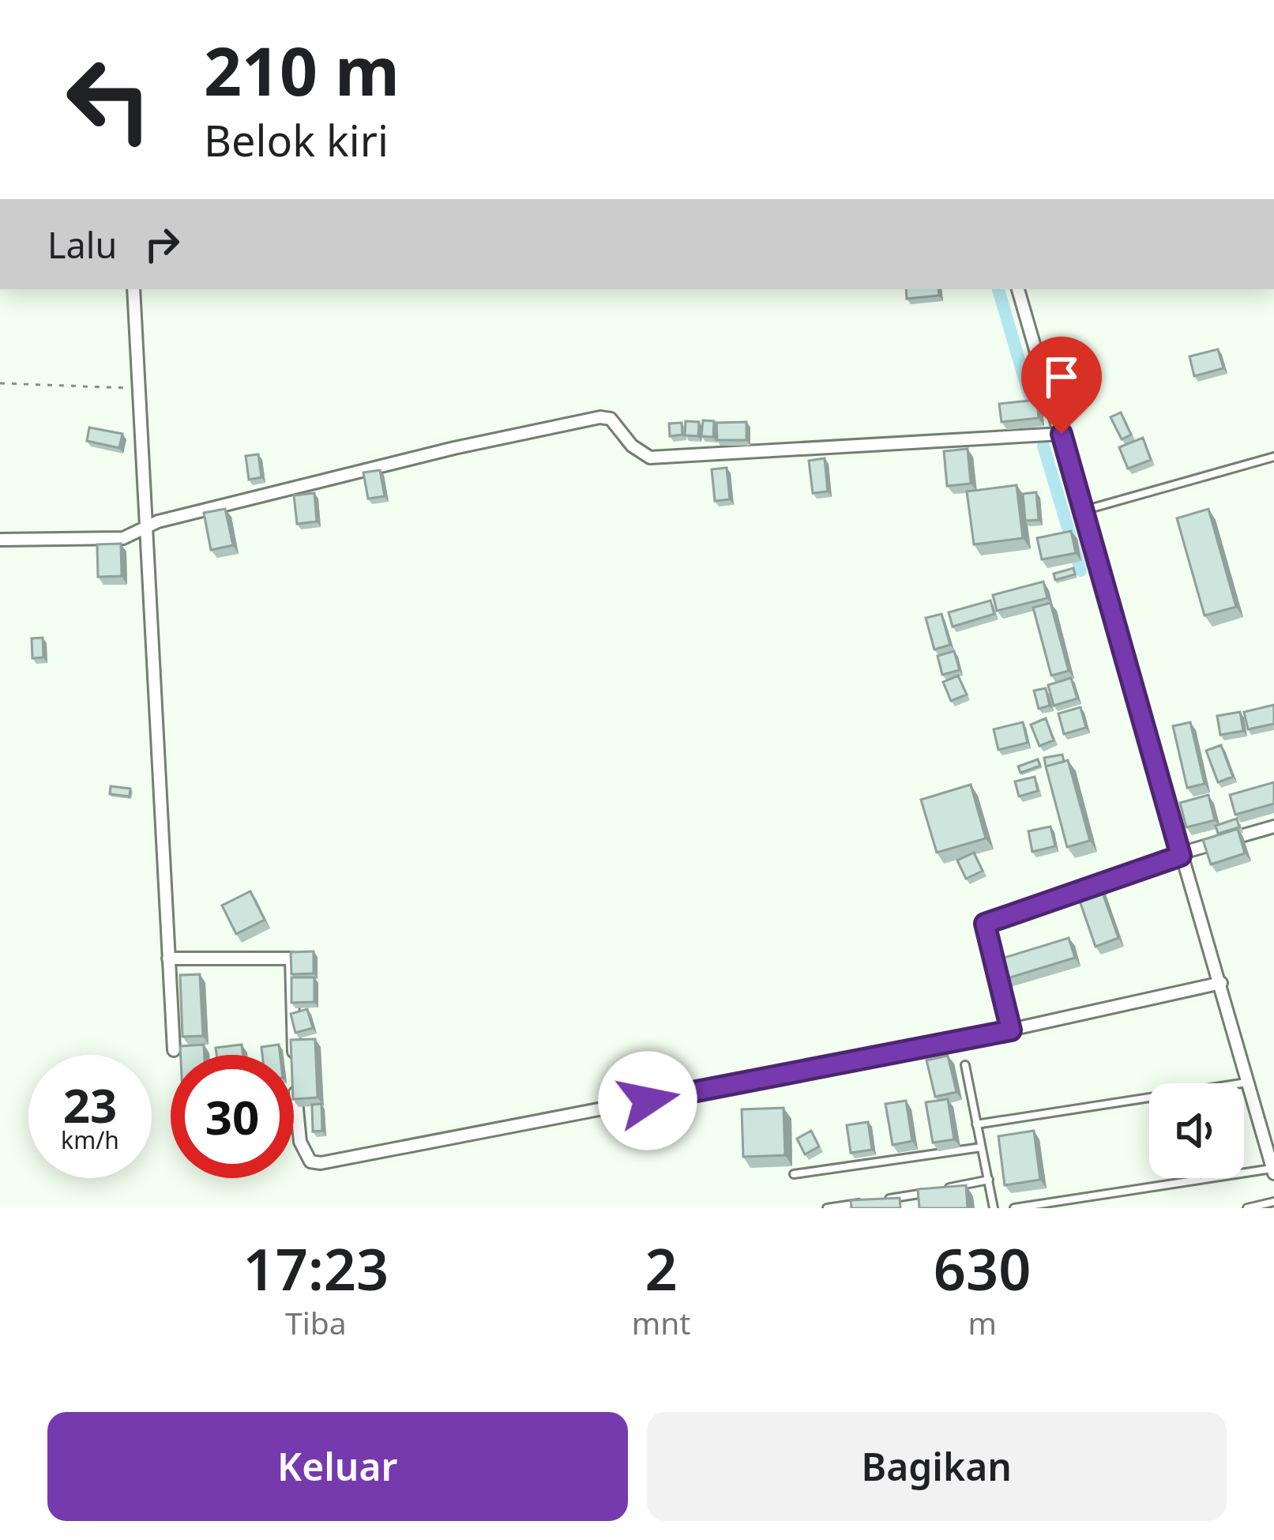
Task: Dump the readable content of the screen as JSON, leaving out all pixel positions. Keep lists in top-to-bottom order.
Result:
{
  "page": {
    "turn": ["210 m", "Belok kiri"],
    "then": "Lalu",
    "speed": "23 km/h",
    "limit": "30",
    "eta": [
      "17:23",
      "Tiba",
      "2",
      "mnt",
      "630",
      "m"
    ],
    "buttons": ["Keluar", "Bagikan"]
  }
}
